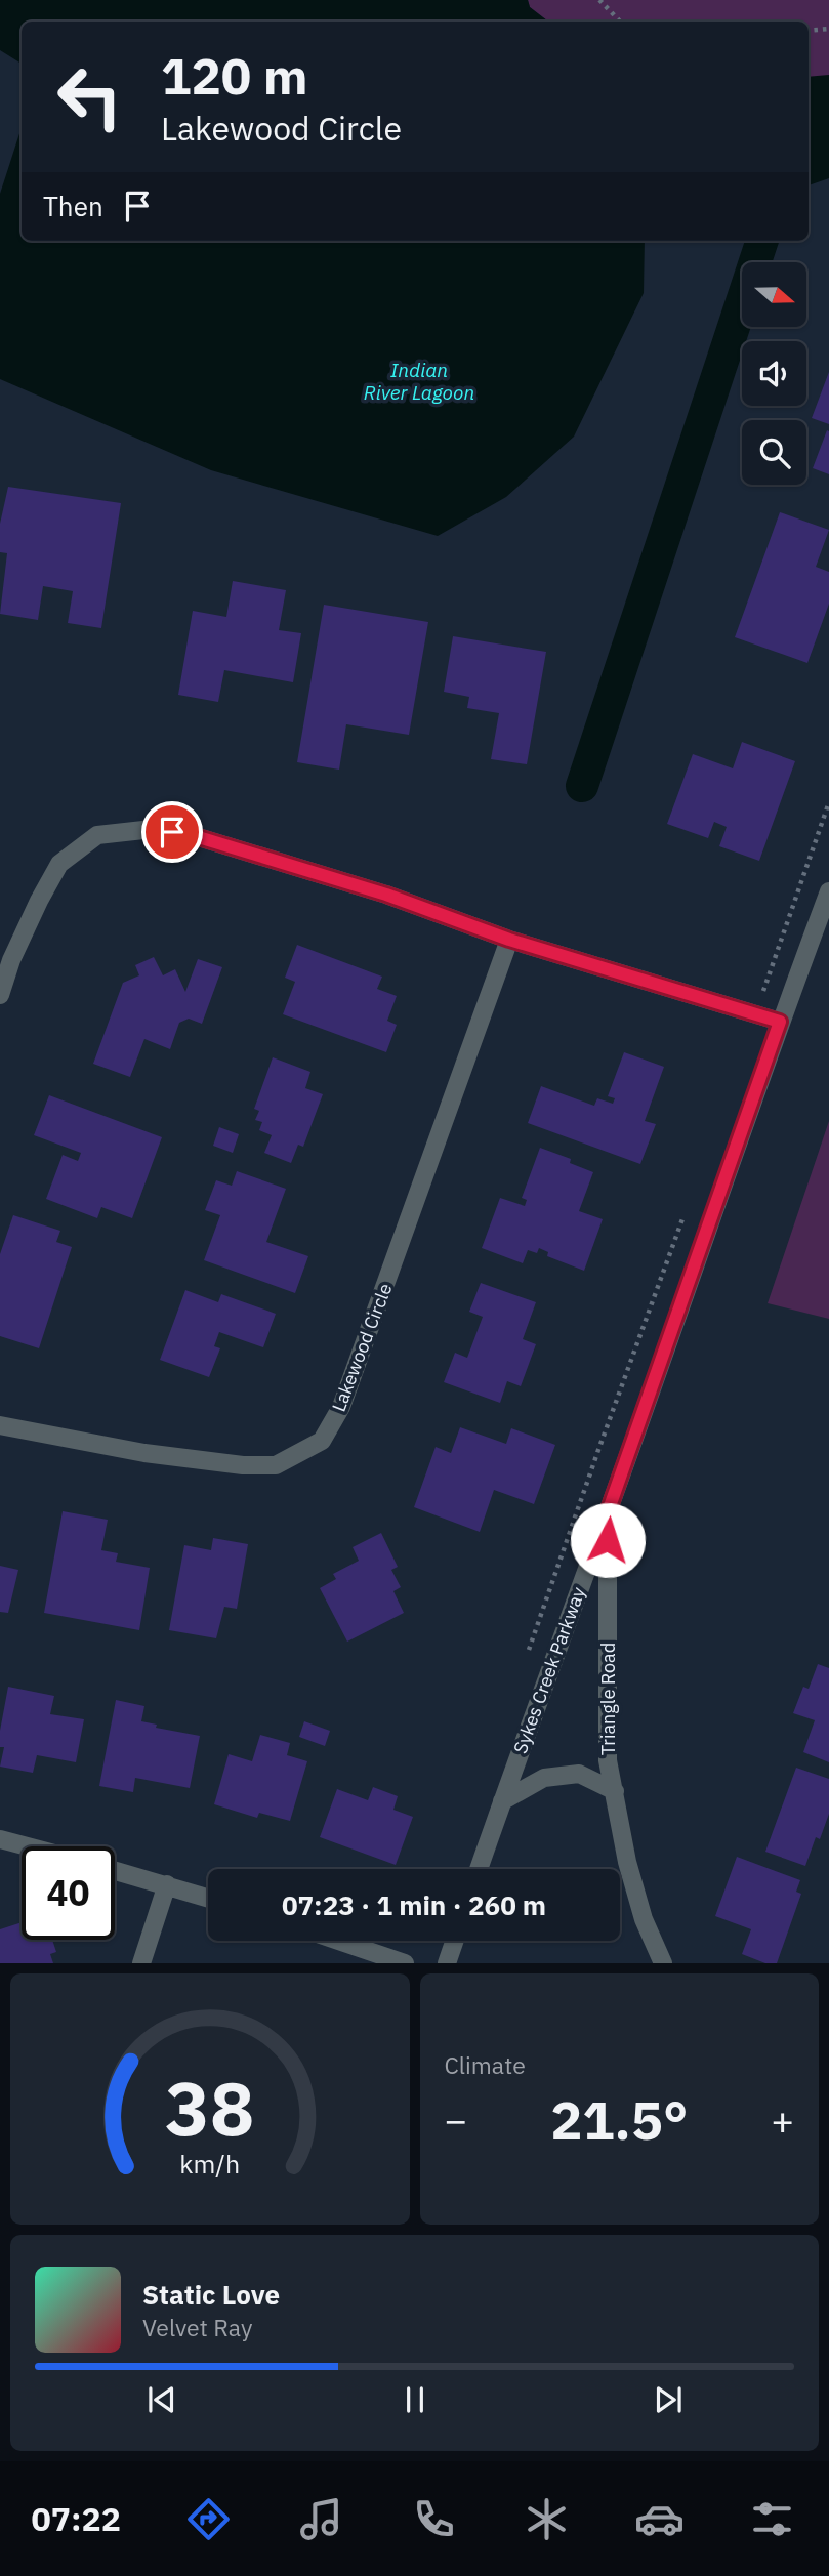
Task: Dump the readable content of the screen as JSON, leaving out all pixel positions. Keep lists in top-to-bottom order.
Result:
{
  "streets": {
    "street": ["Lakewood Circle", "Sykes Creek Parkway", "Triangle Road"]
  },
  "crossings": [
    ["Sykes Creek Parkway", "Triangle Road"]
  ],
  "water": ["Indian River Lagoon"],
  "north": "right",
  "page": {
    "turn": ["120 m", "Lakewood Circle"],
    "then": "Then",
    "limit": "40",
    "trip": "07:23 · 1 min · 260 m",
    "tile": "Climate",
    "heat": ["−", "21.5°", "+"],
    "song": ["Static Love", "Velvet Ray"],
    "tabs": "07:22",
    "gauge": ["38", "km/h"]
  }
}
